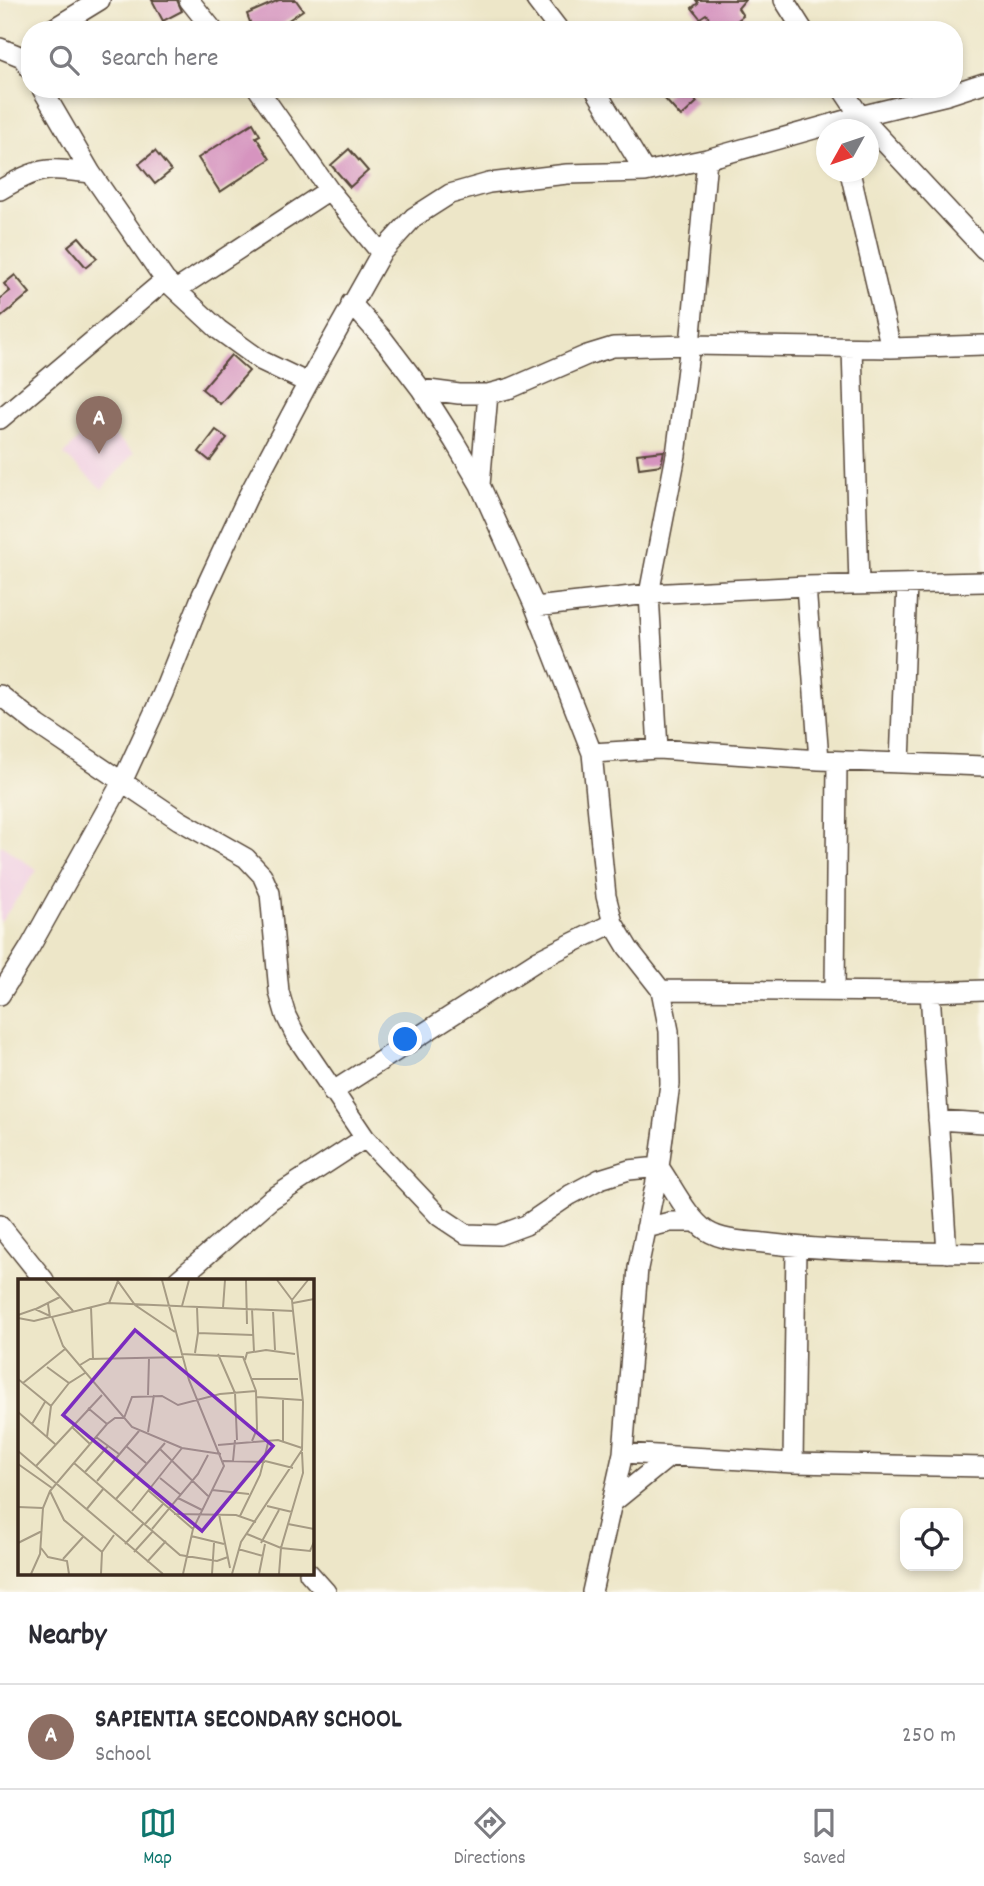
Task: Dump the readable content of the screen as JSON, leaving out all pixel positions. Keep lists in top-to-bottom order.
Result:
{
  "north": "bottom left",
  "page": {
    "search": "Search here",
    "pins": "A",
    "heading": "Nearby",
    "list": [
      {
        "mark": "A",
        "name": "SAPIENTIA SECONDARY SCHOOL",
        "note": "School",
        "value": "250 m"
      }
    ],
    "nav": ["Map", "Directions", "Saved"]
  }
}
